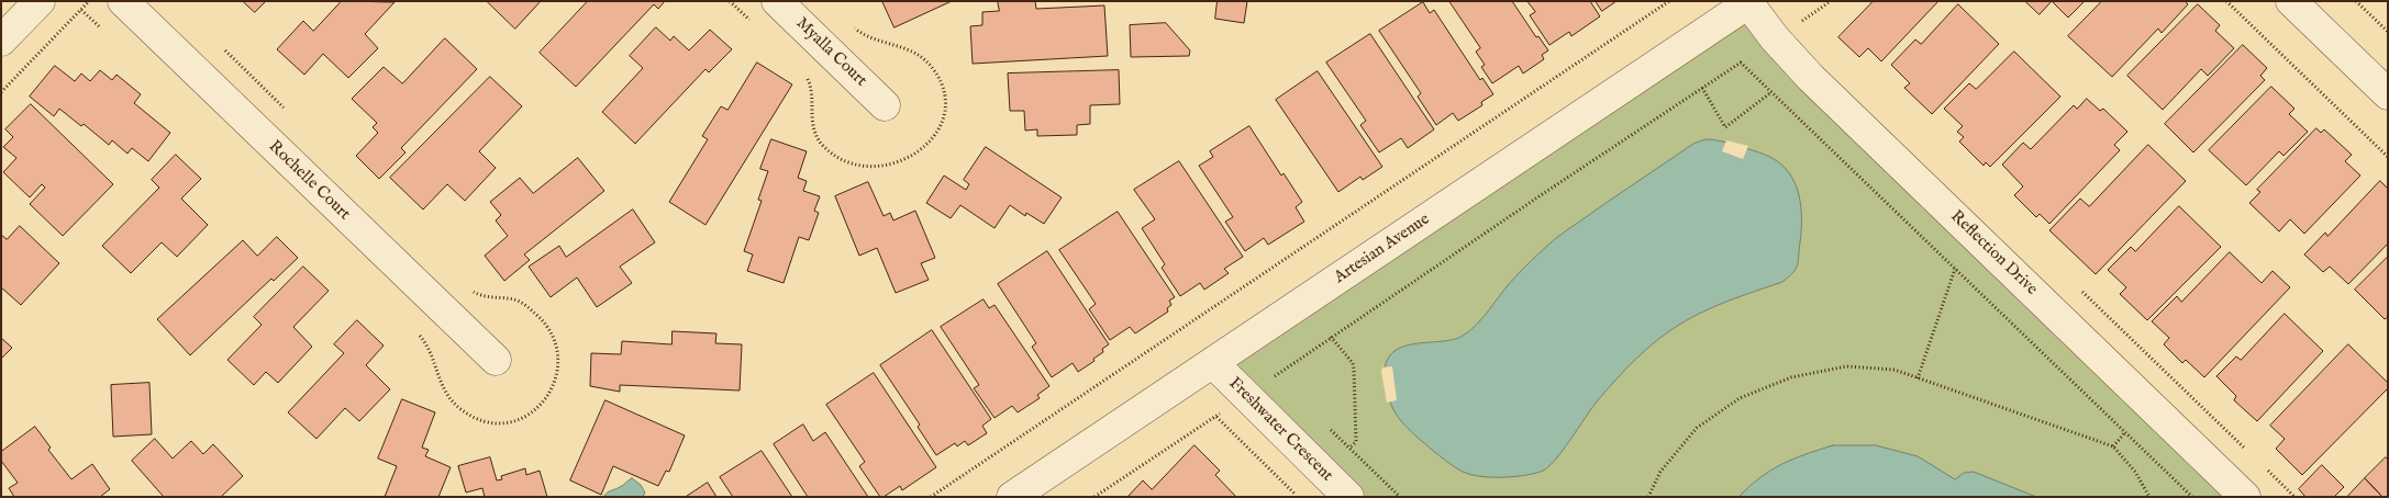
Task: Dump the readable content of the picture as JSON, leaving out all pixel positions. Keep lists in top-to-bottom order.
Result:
{
  "streets": {
    "street": [
      "Myalla Court",
      "Rochelle Court",
      "Artesian Avenue",
      "Reflection Drive",
      "Freshwater Crescent"
    ]
  },
  "crossings": [
    ["Artesian Avenue", "Reflection Drive"],
    ["Artesian Avenue", "Freshwater Crescent"]
  ]
}
